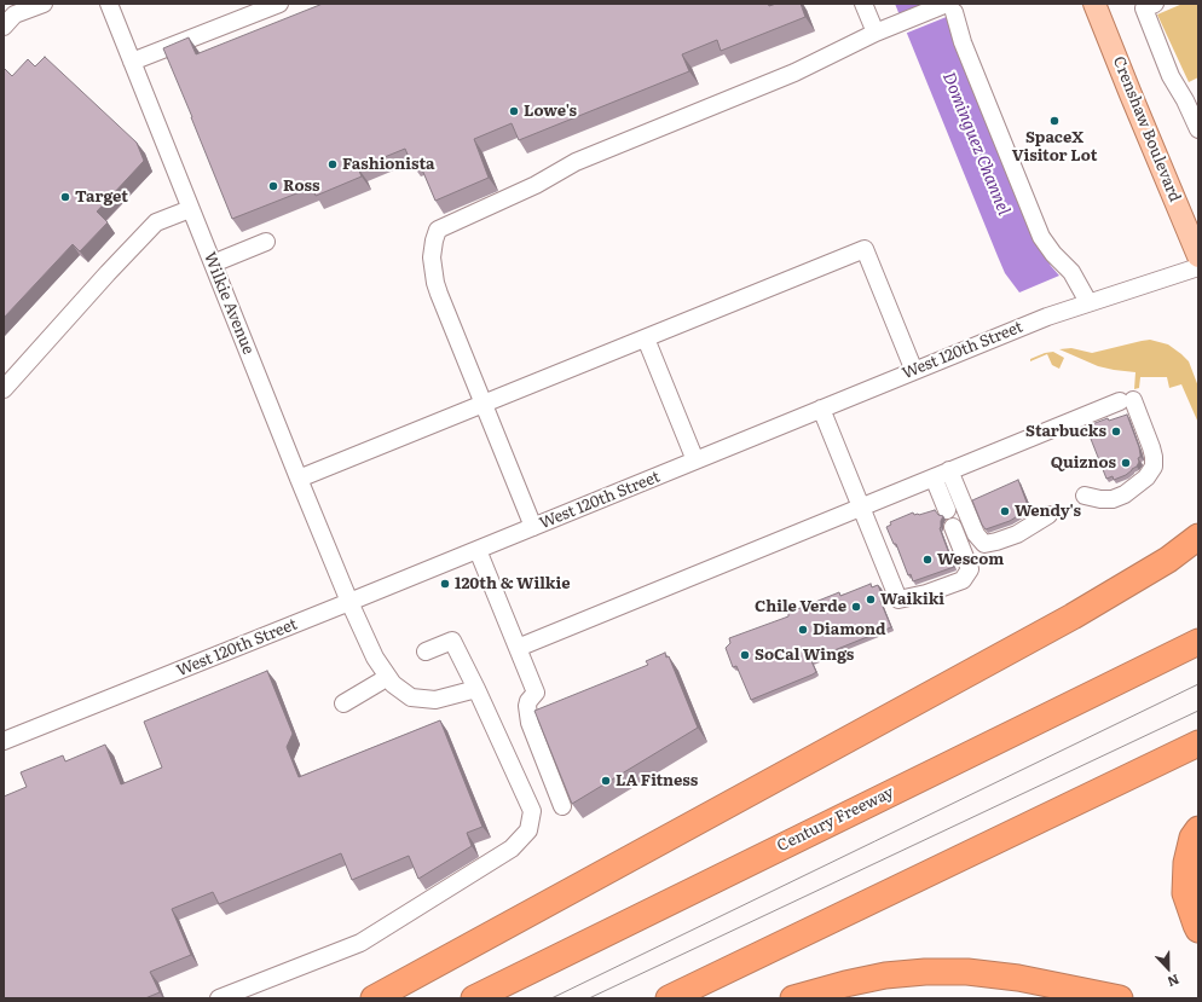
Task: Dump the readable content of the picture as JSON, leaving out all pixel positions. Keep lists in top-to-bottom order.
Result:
{
  "streets": {
    "highway": ["Century Freeway"],
    "main road": ["Crenshaw Boulevard"],
    "street": ["Wilkie Avenue", "West 120th Street"]
  },
  "crossings": [
    ["Wilkie Avenue", "West 120th Street"]
  ],
  "water": ["Dominguez Channel"],
  "places": [
    "Lowe's",
    "SpaceX Visitor Lot",
    "Fashionista",
    "Ross",
    "Target",
    "Starbucks",
    "Quiznos",
    "Wendy's",
    "Wescom",
    "120th & Wilkie",
    "Waikiki",
    "Chile Verde",
    "Diamond",
    "SoCal Wings",
    "LA Fitness"
  ],
  "north": "bottom"
}
